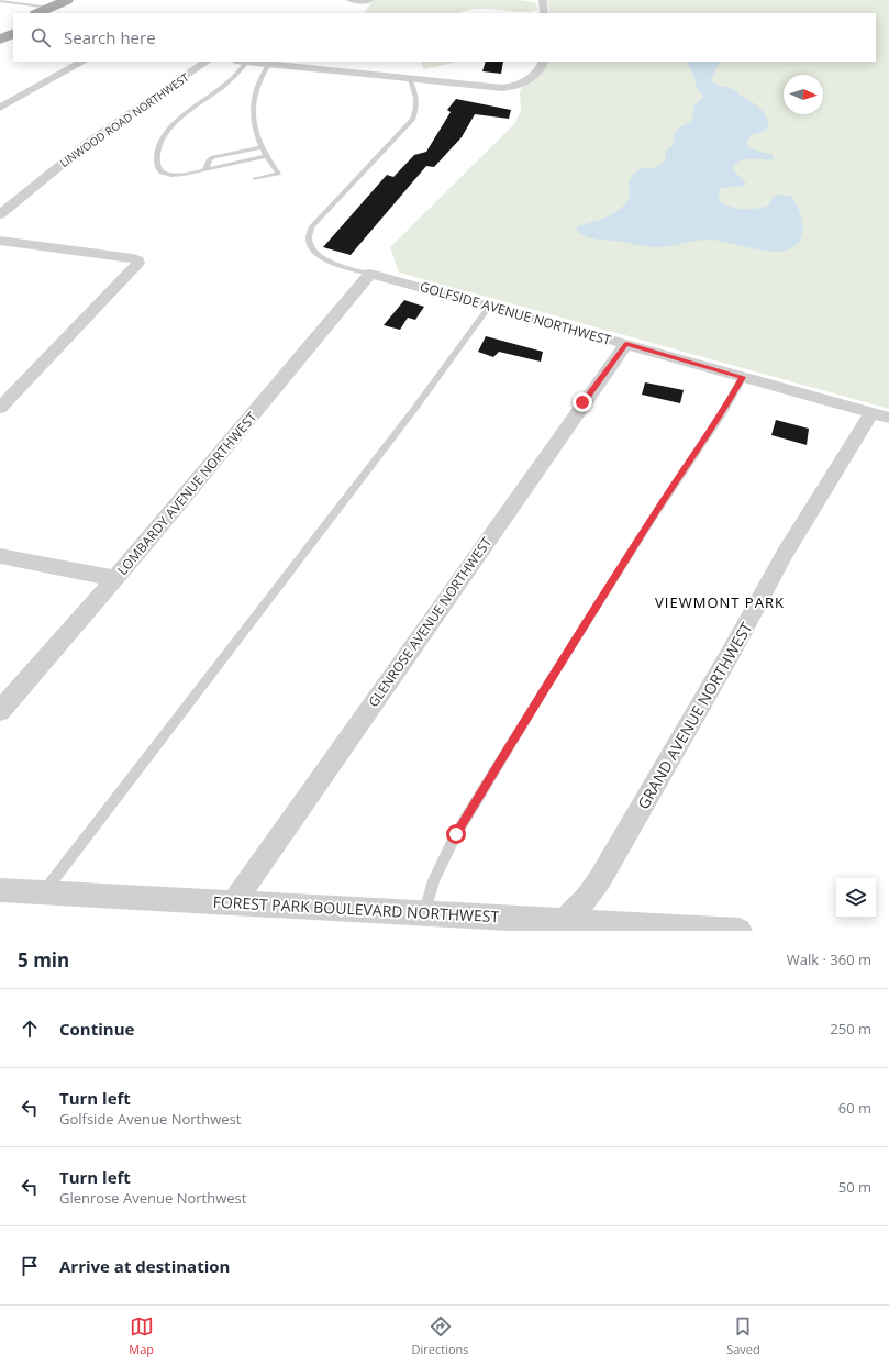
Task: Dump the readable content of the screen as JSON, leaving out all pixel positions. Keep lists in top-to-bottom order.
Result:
{
  "streets": {
    "street": [
      "LINWOOD ROAD NORTHWEST",
      "GOLFSIDE AVENUE NORTHWEST",
      "LOMBARDY AVENUE NORTHWEST",
      "GLENROSE AVENUE NORTHWEST",
      "GRAND AVENUE NORTHWEST",
      "FOREST PARK BOULEVARD NORTHWEST"
    ]
  },
  "crossings": [
    ["GOLFSIDE AVENUE NORTHWEST", "LOMBARDY AVENUE NORTHWEST"],
    ["GOLFSIDE AVENUE NORTHWEST", "GLENROSE AVENUE NORTHWEST"],
    ["GOLFSIDE AVENUE NORTHWEST", "GRAND AVENUE NORTHWEST"],
    ["GLENROSE AVENUE NORTHWEST", "FOREST PARK BOULEVARD NORTHWEST"],
    ["GRAND AVENUE NORTHWEST", "FOREST PARK BOULEVARD NORTHWEST"]
  ],
  "districts": ["VIEWMONT PARK"],
  "north": "right",
  "page": {
    "search": "Search here",
    "heading": ["5 min", "Walk · 360 m"],
    "list": [
      ["Continue", "250 m"],
      ["Turn left", "Golfside Avenue Northwest", "60 m"],
      ["Turn left", "Glenrose Avenue Northwest", "50 m"],
      "Arrive at destination"
    ],
    "nav": ["Map", "Directions", "Saved"]
  }
}
